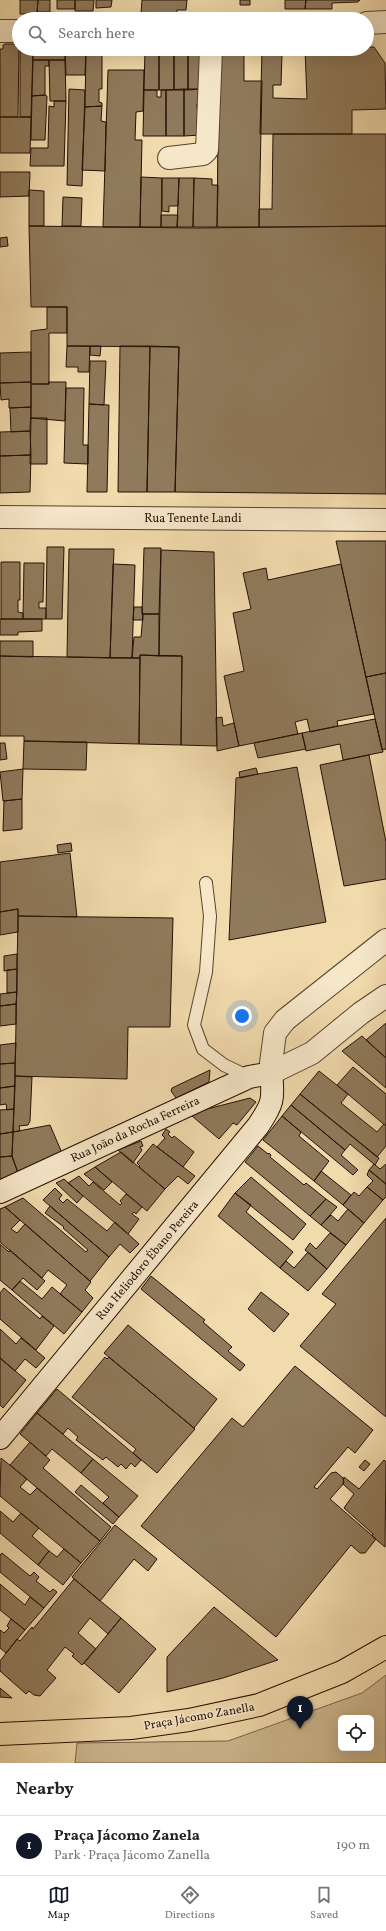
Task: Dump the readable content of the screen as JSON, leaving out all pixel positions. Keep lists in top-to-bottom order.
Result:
{
  "streets": {
    "main road": ["Praça Jácomo Zanella"],
    "street": ["Rua Tenente Landi", "Rua João da Rocha Ferreira", "Rua Heliodoro Ébano Pereira"]
  },
  "crossings": [
    ["Rua João da Rocha Ferreira", "Rua Heliodoro Ébano Pereira"]
  ],
  "page": {
    "search": "Search here",
    "pins": "1",
    "heading": "Nearby",
    "list": [
      {
        "mark": "1",
        "name": "Praça Jácomo Zanela",
        "note": "Park · Praça Jácomo Zanella",
        "value": "190 m"
      }
    ],
    "nav": ["Map", "Directions", "Saved"]
  }
}
